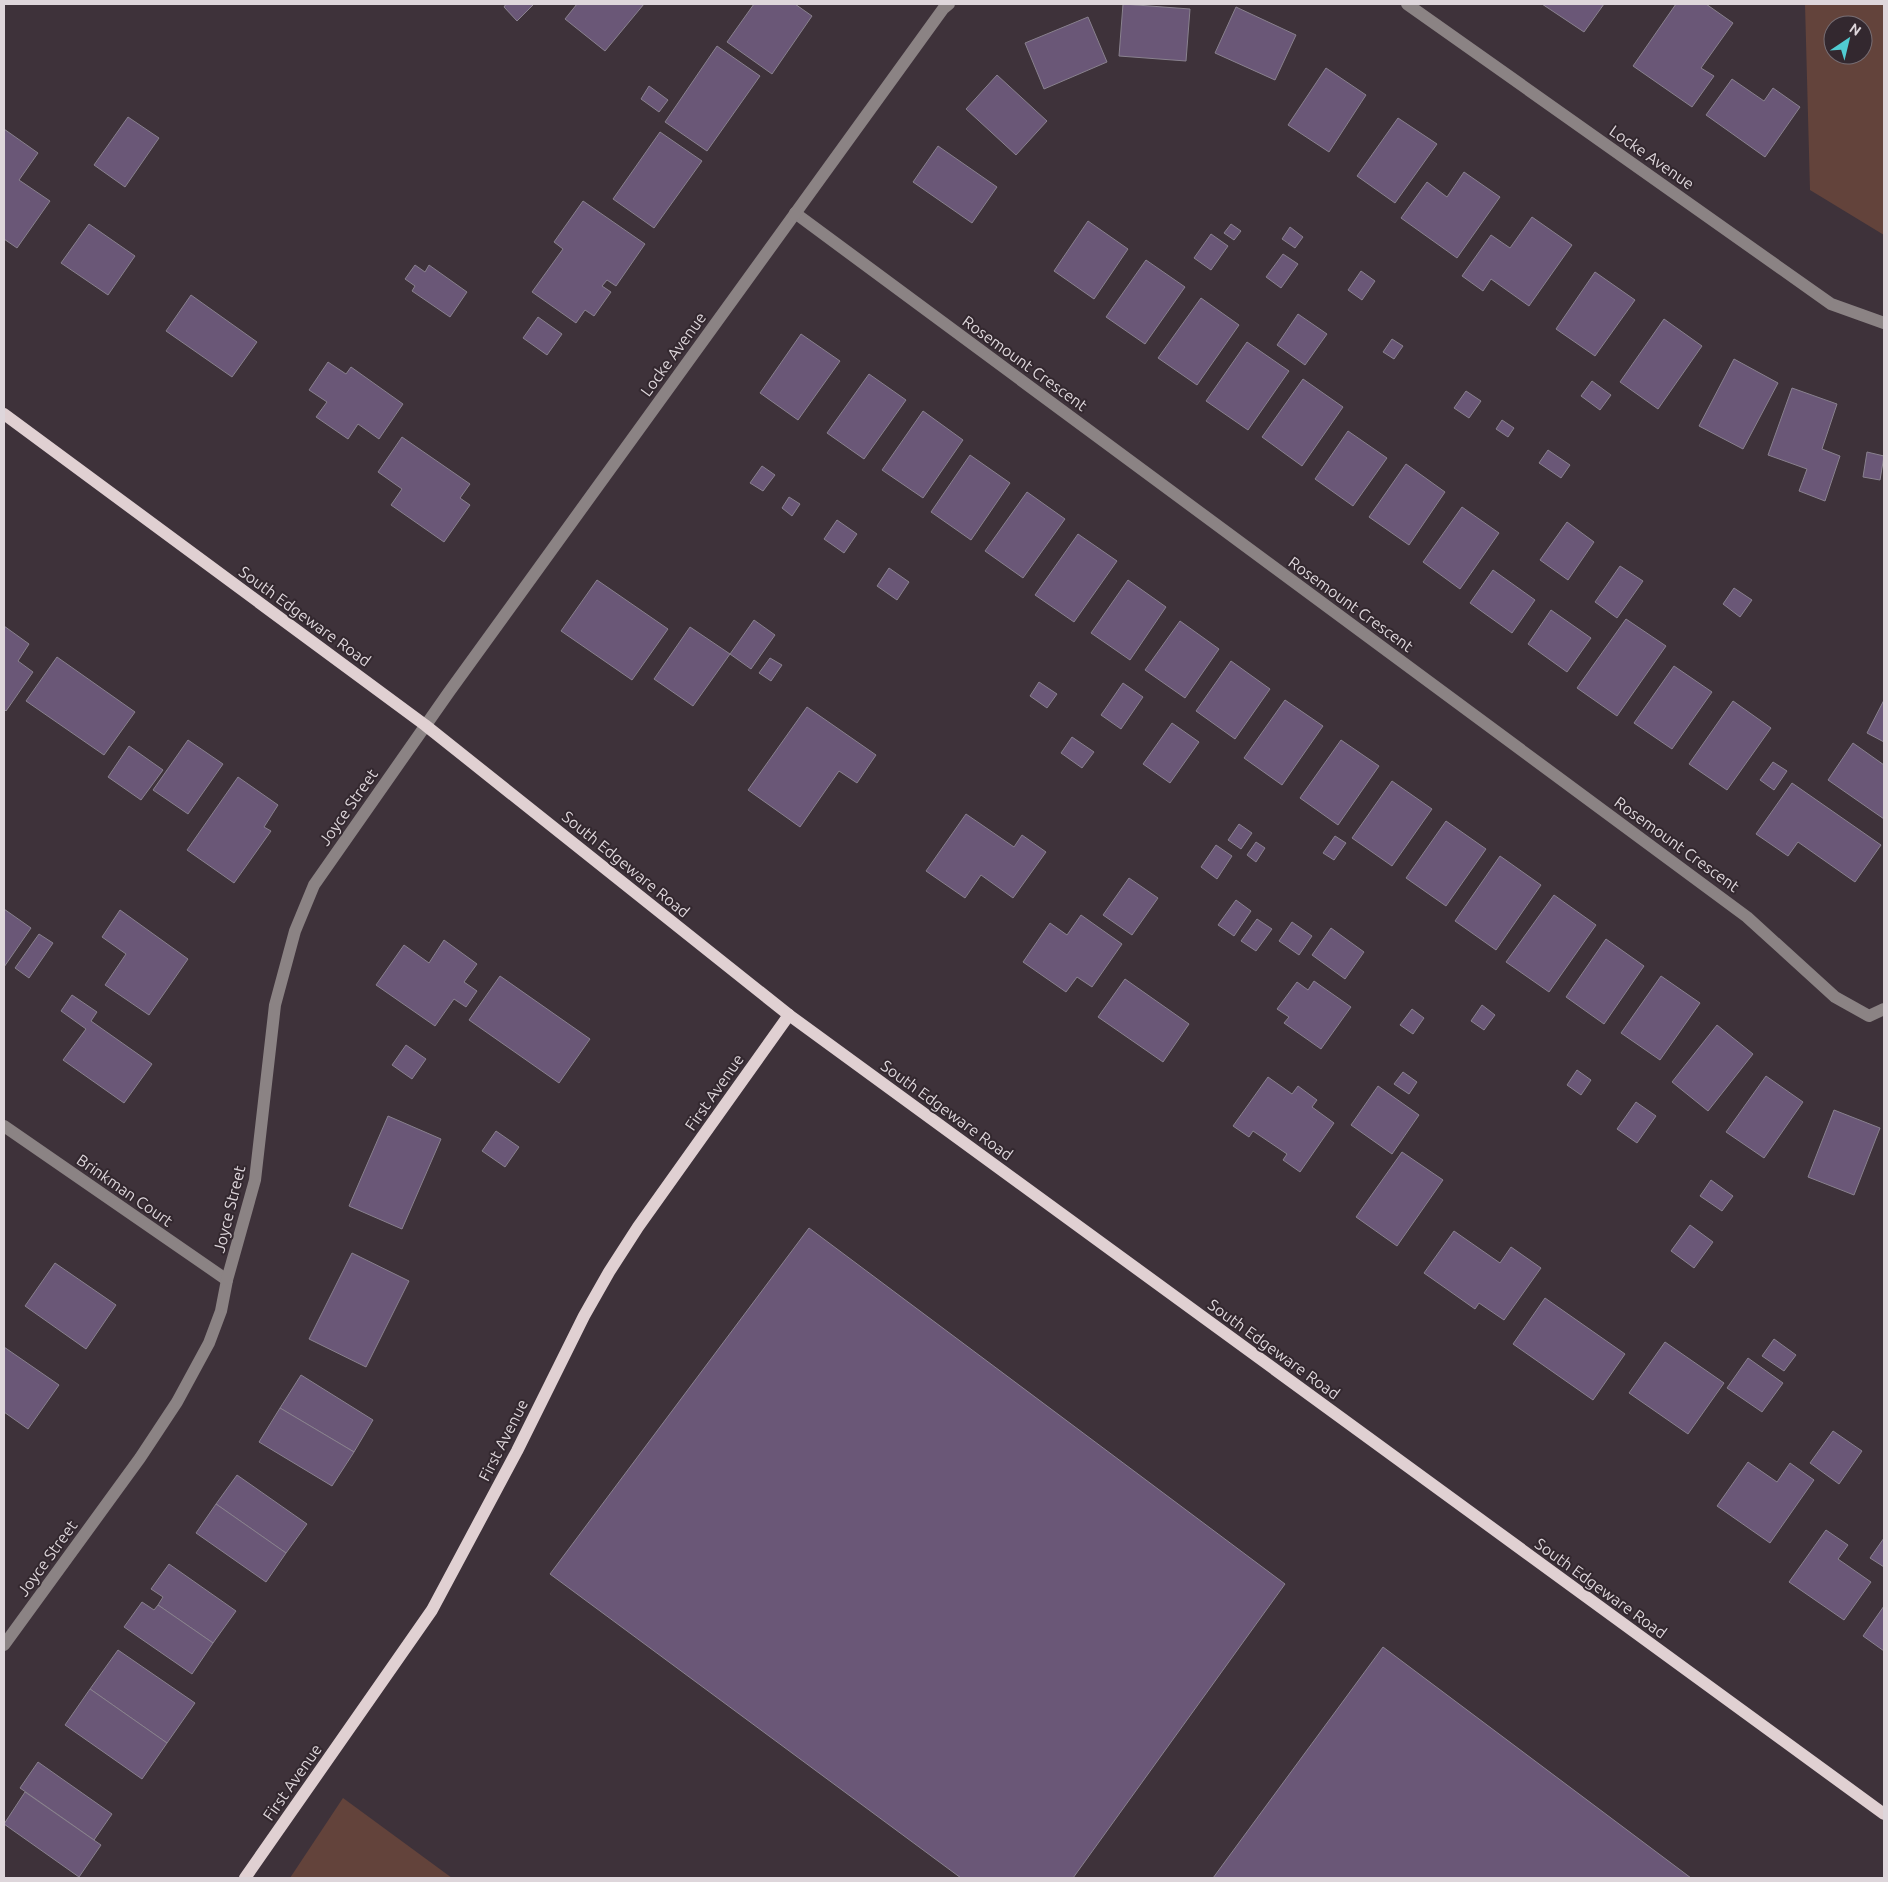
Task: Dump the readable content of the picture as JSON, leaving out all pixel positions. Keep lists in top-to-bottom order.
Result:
{
  "streets": {
    "main road": ["South Edgeware Road", "First Avenue"],
    "street": [
      "Locke Avenue",
      "Rosemount Crescent",
      "Joyce Street",
      "Brinkman Court"
    ]
  },
  "crossings": [
    ["Locke Avenue", "Rosemount Crescent"],
    ["Locke Avenue", "South Edgeware Road"],
    ["Locke Avenue", "Joyce Street"],
    ["South Edgeware Road", "Joyce Street"],
    ["South Edgeware Road", "First Avenue"],
    ["Joyce Street", "Brinkman Court"]
  ],
  "north": "top right"
}
